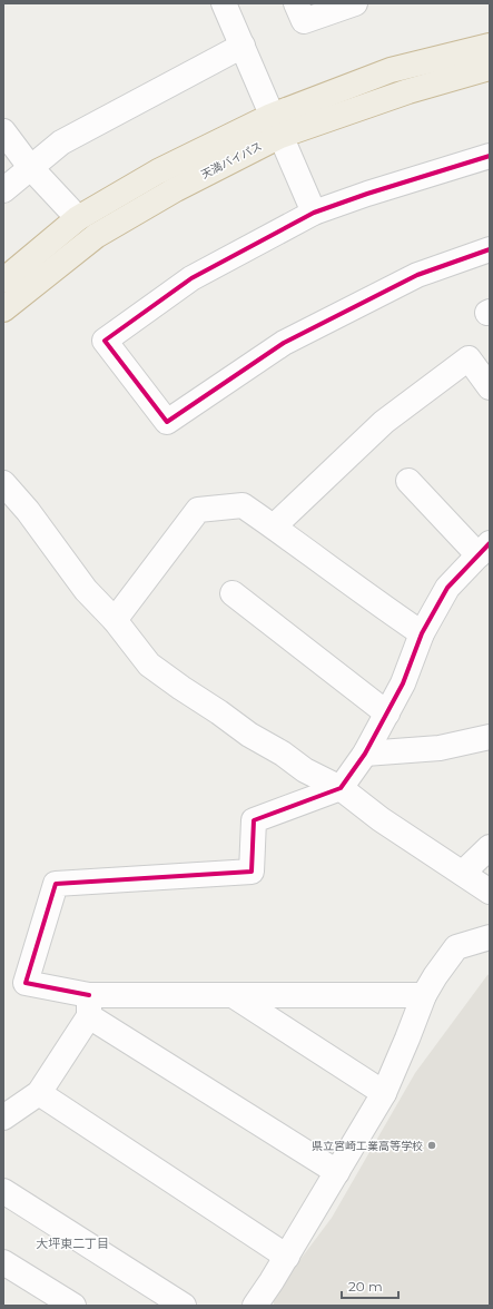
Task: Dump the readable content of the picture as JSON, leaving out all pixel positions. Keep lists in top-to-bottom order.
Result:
{
  "streets": {
    "highway": ["天満バイパス"]
  },
  "districts": ["大坪東二丁目"],
  "places": ["県立宮崎工業高等学校"],
  "scale_bar": "20 m"
}
